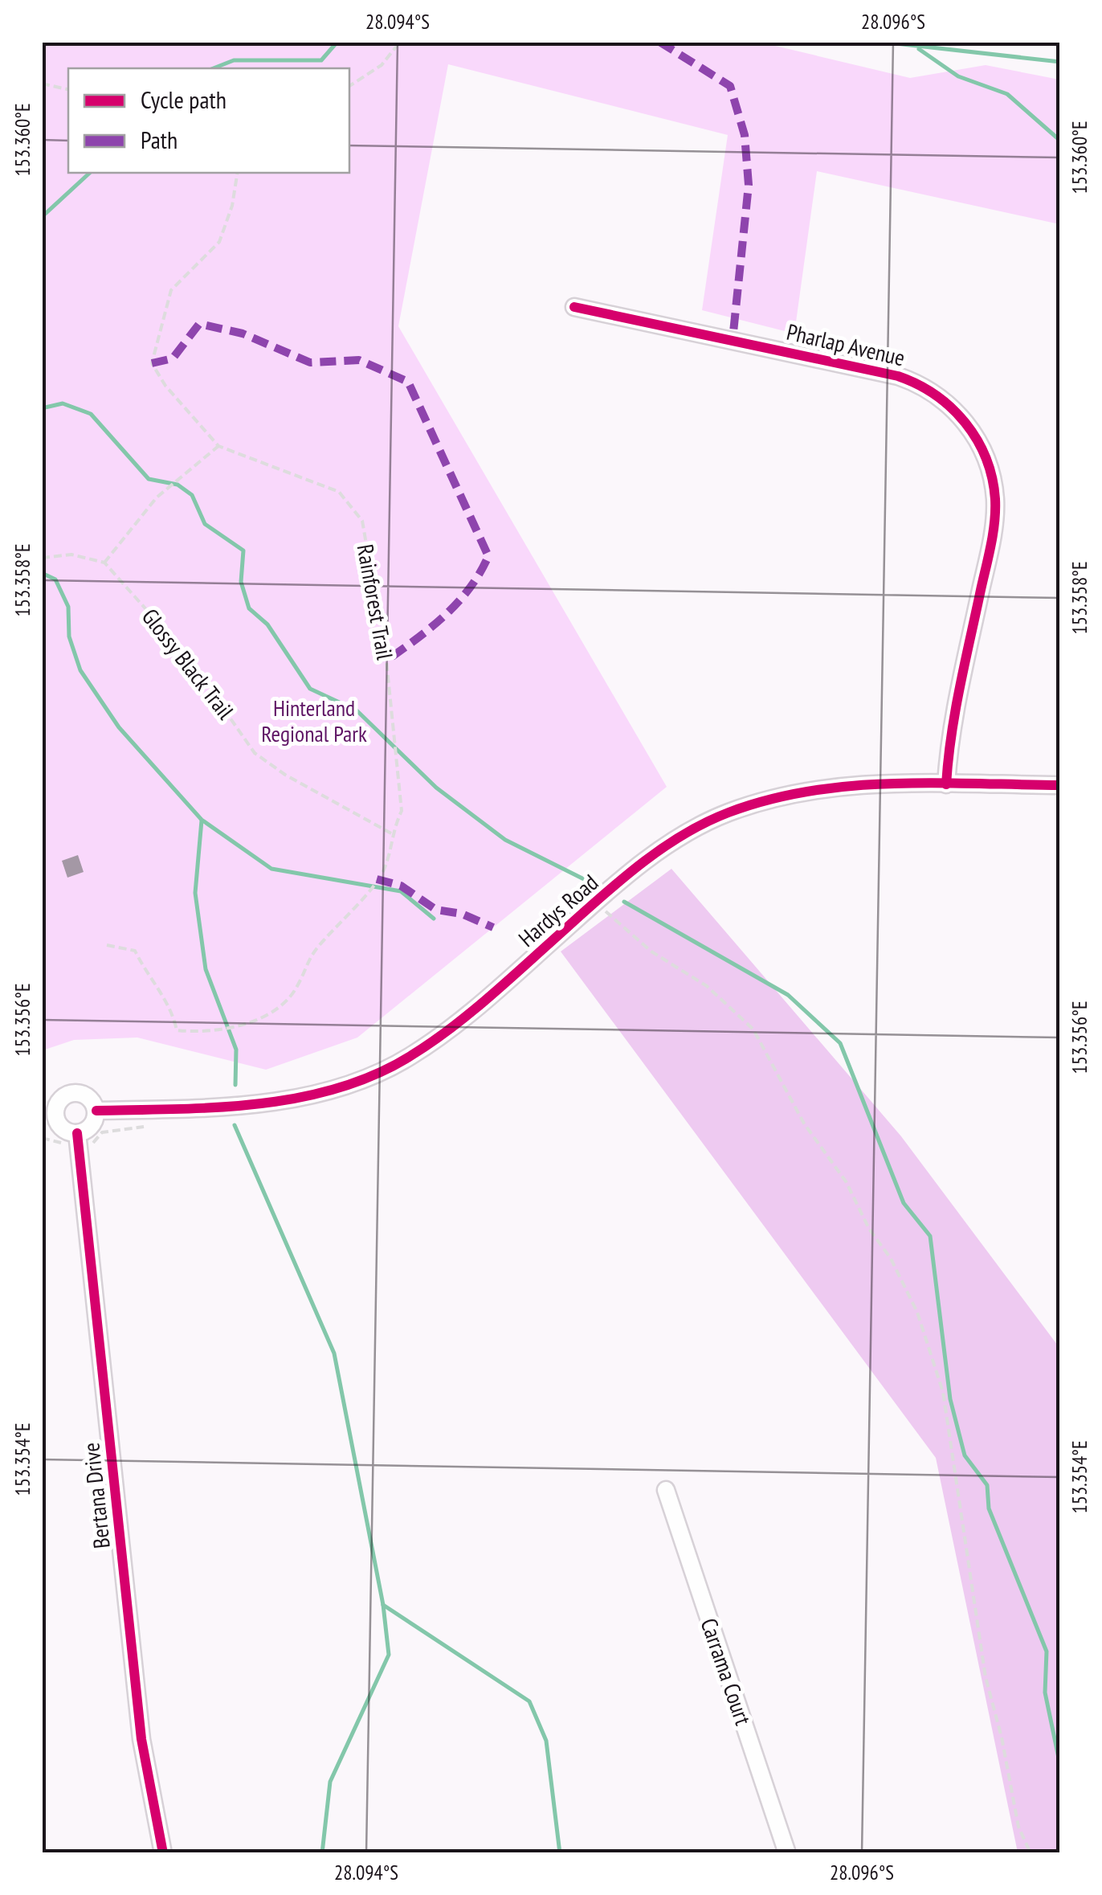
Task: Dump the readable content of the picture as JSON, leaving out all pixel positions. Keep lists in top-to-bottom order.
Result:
{
  "streets": {
    "street": [
      "Pharlap Avenue",
      "Hardys Road",
      "Bertana Drive",
      "Carrama Court"
    ],
    "path": ["Rainforest Trail", "Glossy Black Trail"]
  },
  "crossings": [
    ["Pharlap Avenue", "Hardys Road"],
    ["Rainforest Trail", "Glossy Black Trail"],
    ["Hardys Road", "Bertana Drive"]
  ],
  "parks": ["Hinterland Regional Park"],
  "legend": ["Cycle path", "Path"],
  "coordinates": [
    "28.094°S",
    "28.096°S",
    "153.360°E",
    "153.358°E",
    "153.356°E",
    "153.354°E"
  ]
}
